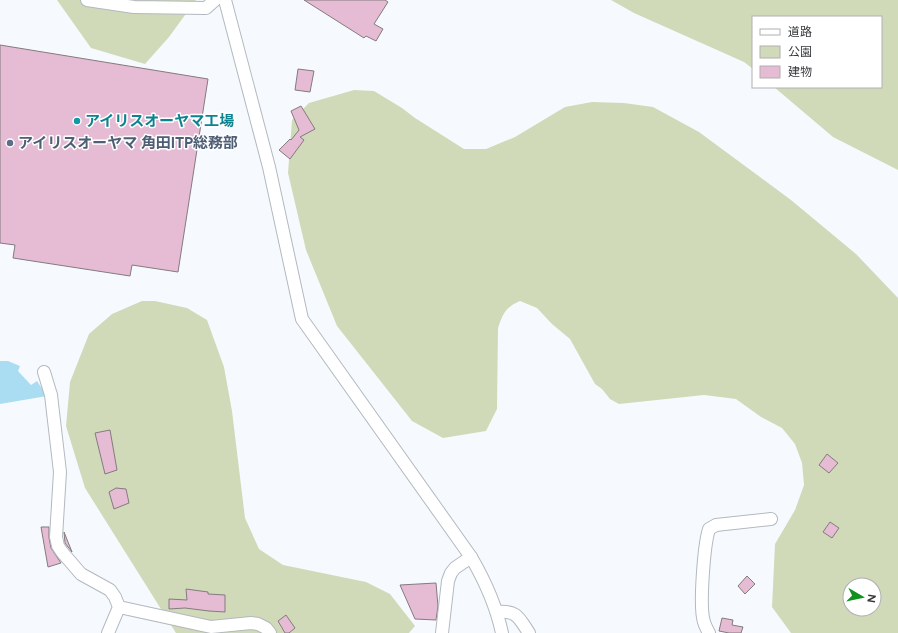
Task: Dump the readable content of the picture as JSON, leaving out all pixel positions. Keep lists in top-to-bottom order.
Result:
{
  "places": ["アイリスオーヤマ工場", "アイリスオーヤマ 角田ITP総務部"],
  "legend": ["道路", "公園", "建物"],
  "north": "right"
}
